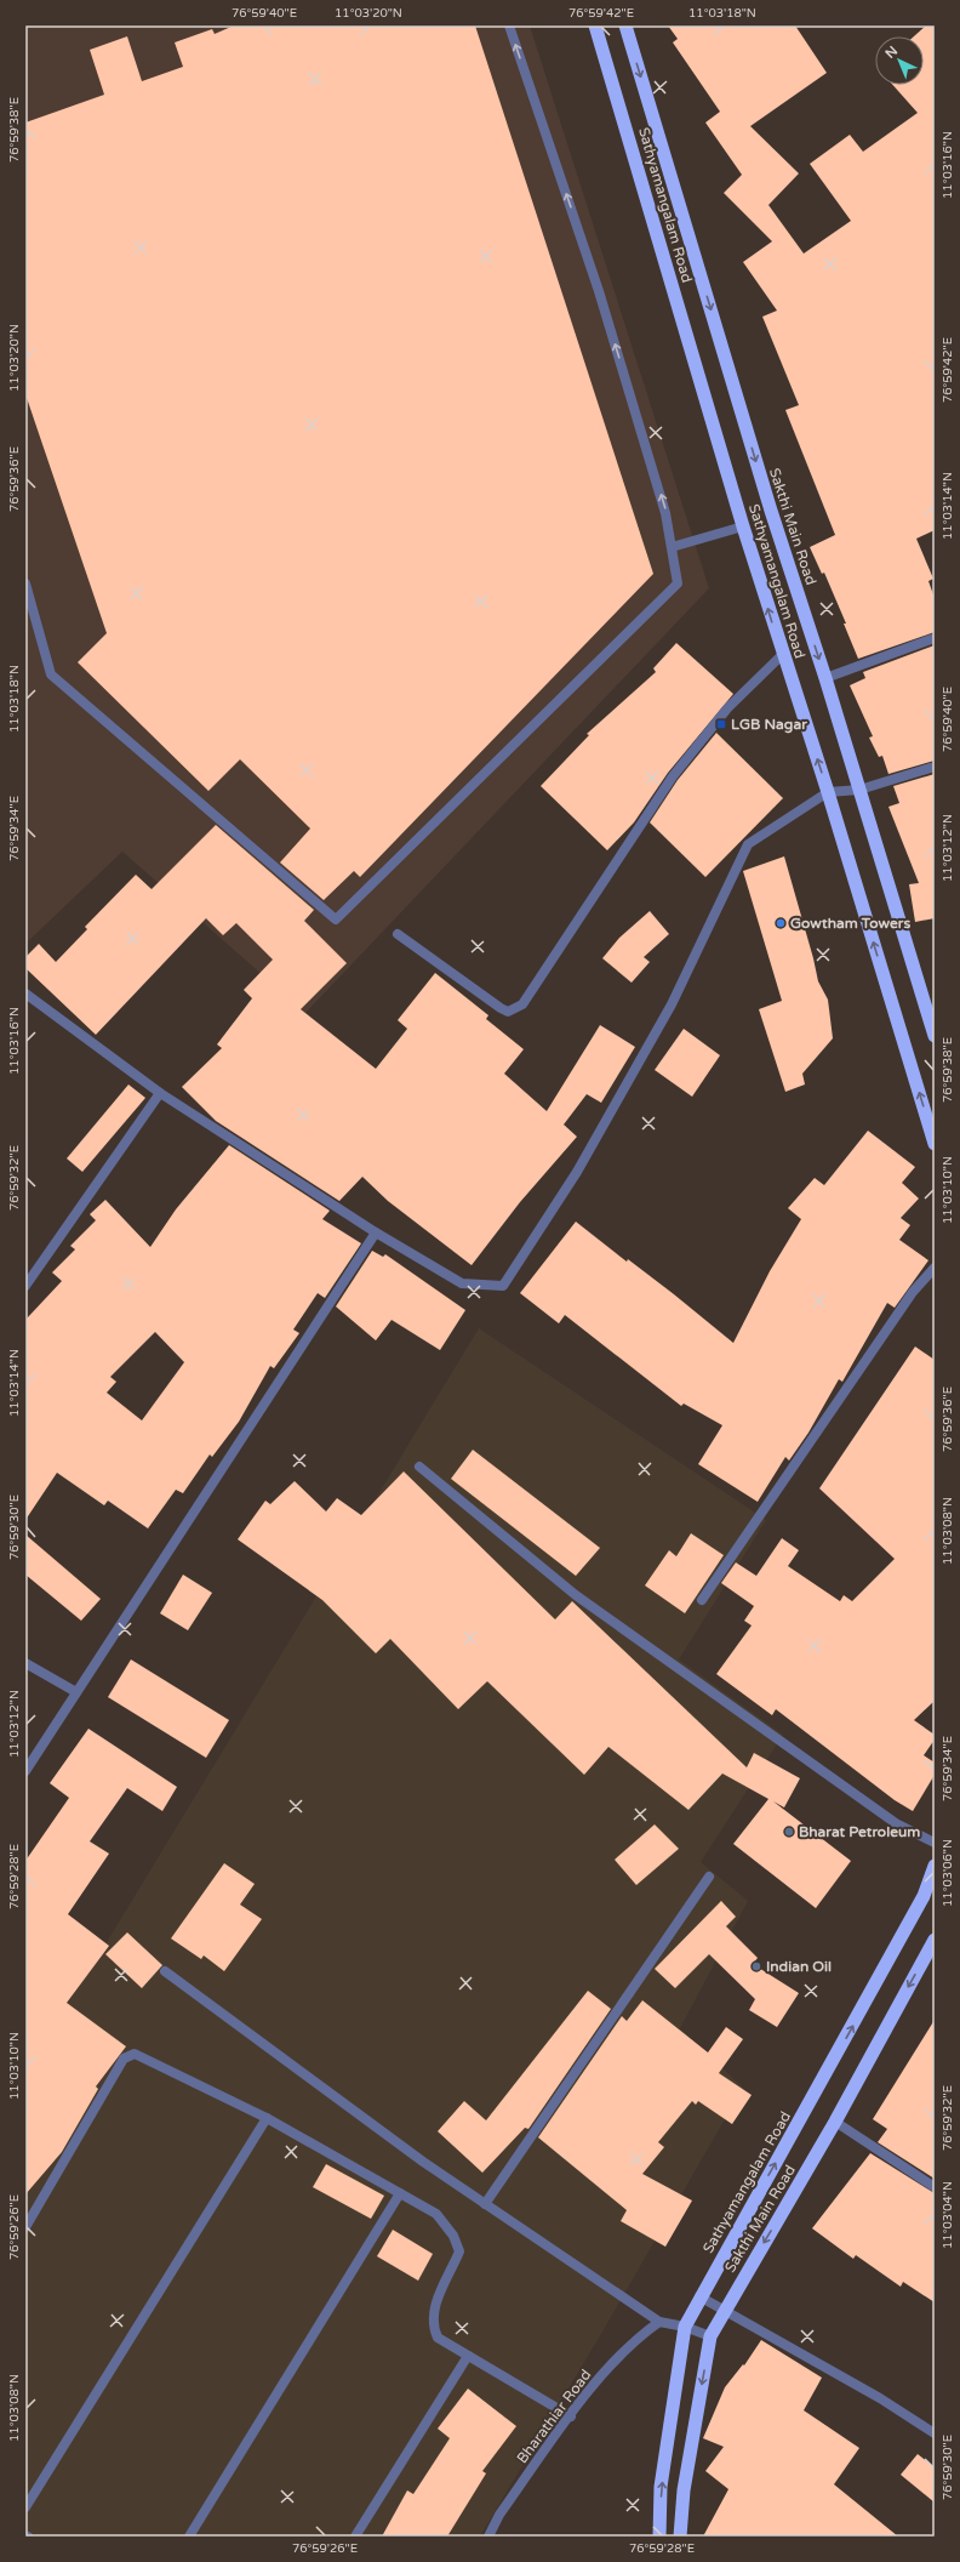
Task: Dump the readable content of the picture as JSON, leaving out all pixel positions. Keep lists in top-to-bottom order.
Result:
{
  "streets": {
    "highway": ["Sathyamangalam Road", "Sakthi Main Road"],
    "street": ["Bharathiar Road"]
  },
  "one_way": ["Sathyamangalam Road", "Sakthi Main Road"],
  "places": {
    "transit": ["LGB Nagar"],
    "other": ["Gowtham Towers", "Bharat Petroleum", "Indian Oil"]
  },
  "north": "top left",
  "coordinates": [
    "76°59'40\"E",
    "11°03'20\"N",
    "76°59'42\"E",
    "11°03'18\"N",
    "76°59'38\"E",
    "11°03'16\"N",
    "76°59'36\"E",
    "11°03'14\"N",
    "76°59'34\"E",
    "11°03'12\"N",
    "76°59'32\"E",
    "11°03'10\"N",
    "76°59'30\"E",
    "11°03'08\"N",
    "11°03'06\"N",
    "76°59'28\"E",
    "11°03'04\"N",
    "76°59'26\"E"
  ]
}
